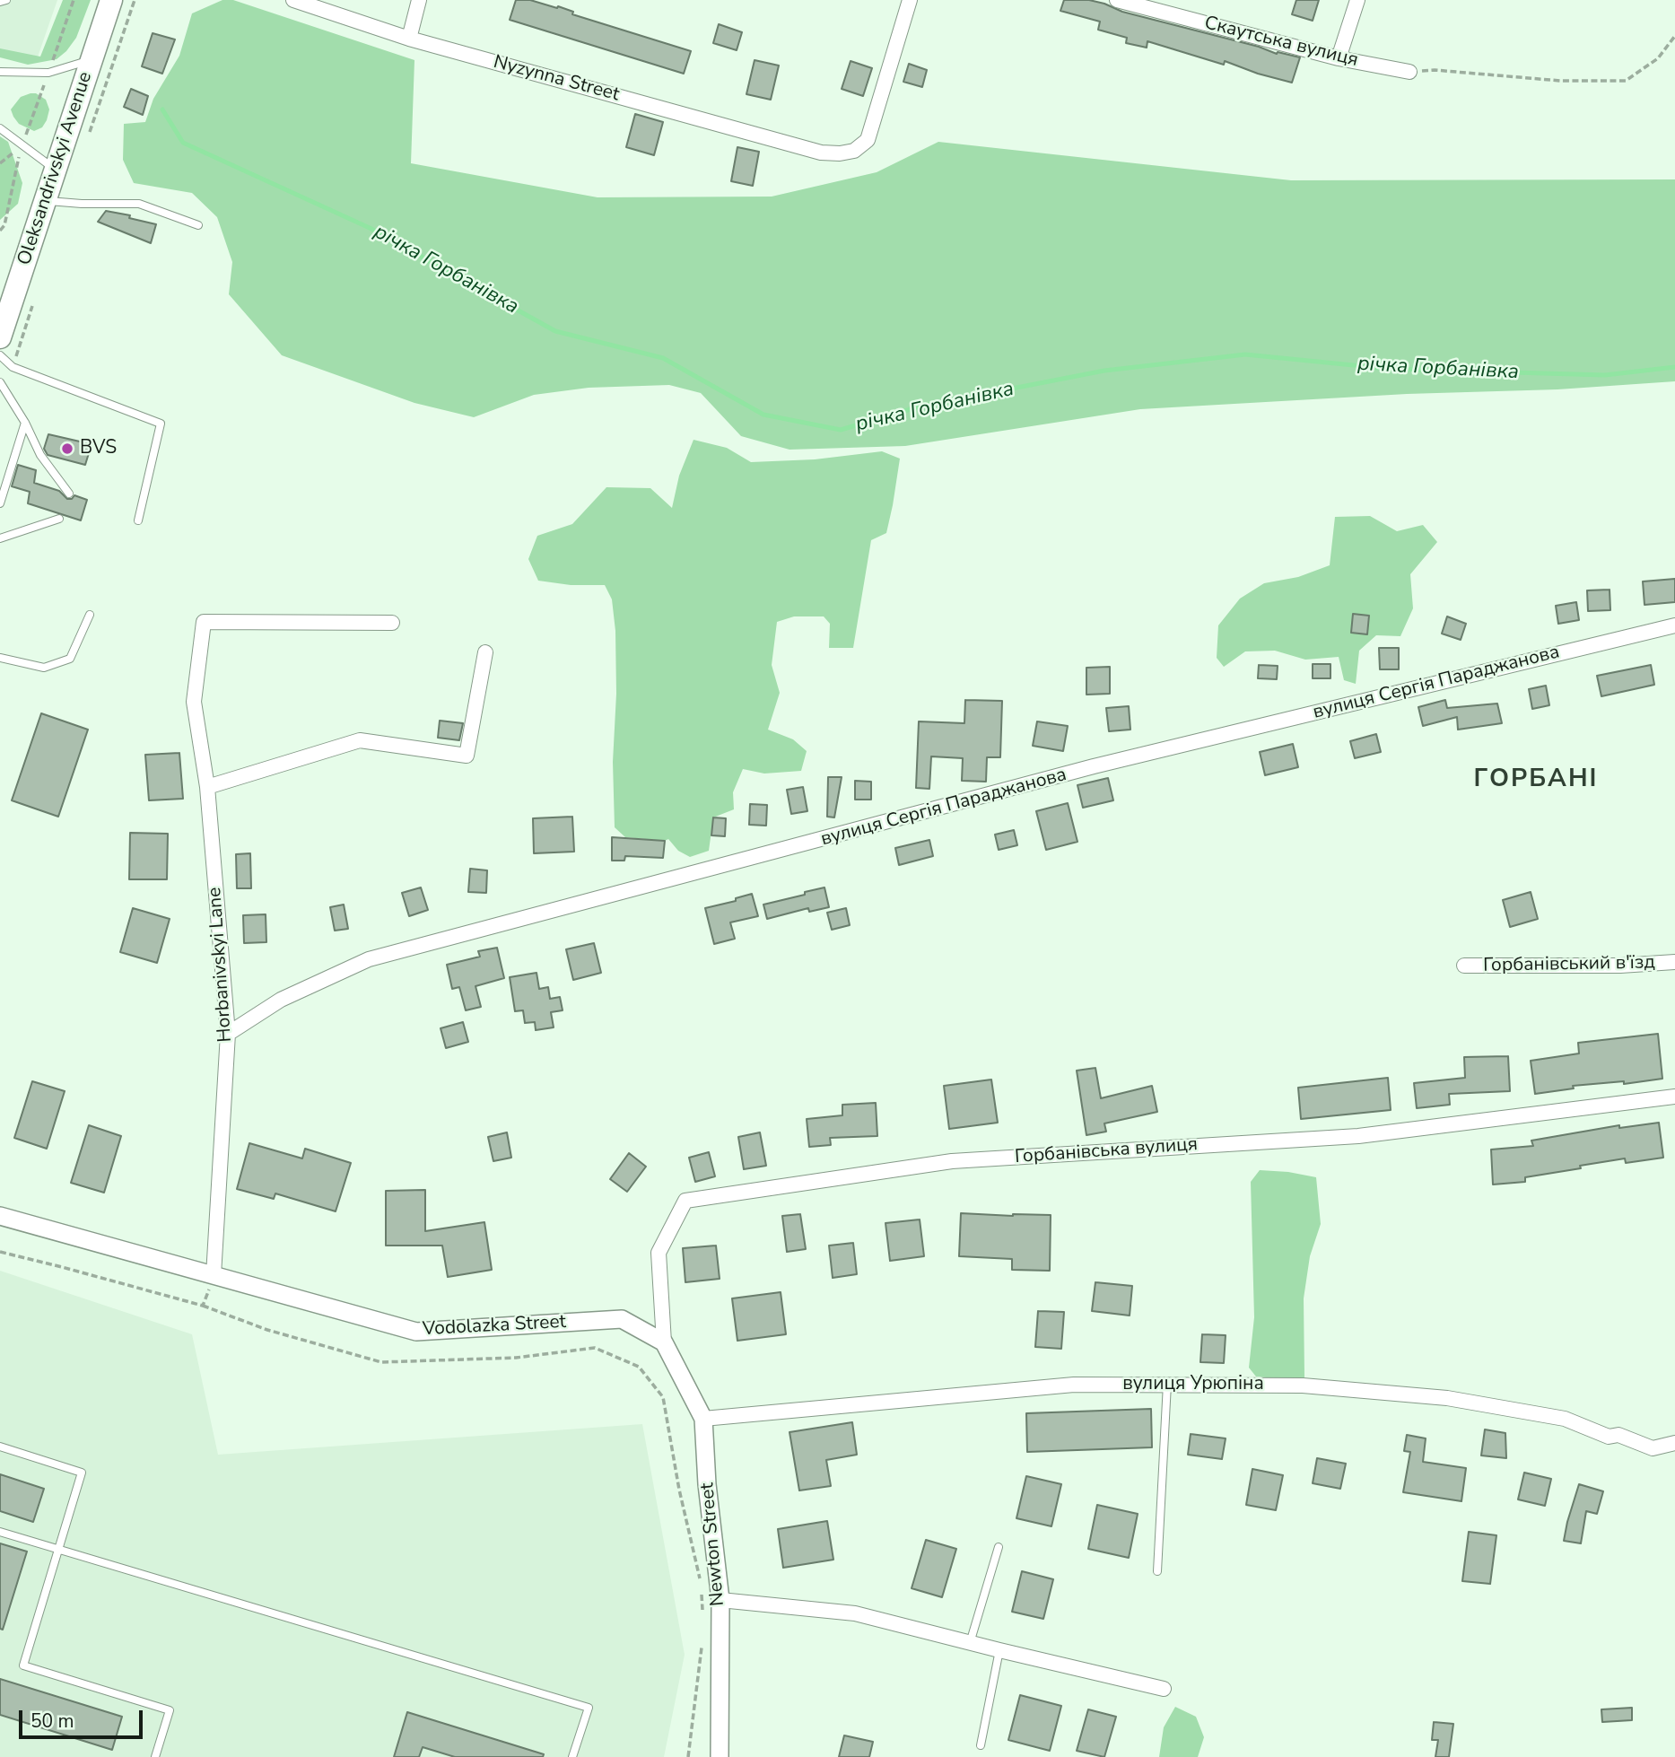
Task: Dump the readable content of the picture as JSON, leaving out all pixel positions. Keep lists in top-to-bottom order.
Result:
{
  "streets": {
    "main road": ["Oleksandrivskyi Avenue"],
    "street": [
      "Скаутська вулиця",
      "Nyzynna Street",
      "вулиця Сергія Параджанова",
      "Horbanivskyi Lane",
      "Горбанівський в'їзд",
      "Горбанівська вулиця",
      "Vodolazka Street",
      "вулиця Урюпіна",
      "Newton Street"
    ]
  },
  "crossings": [
    ["вулиця Сергія Параджанова", "Horbanivskyi Lane"],
    ["Horbanivskyi Lane", "Vodolazka Street"],
    ["Горбанівська вулиця", "Vodolazka Street"],
    ["Горбанівська вулиця", "Newton Street"],
    ["Vodolazka Street", "Newton Street"],
    ["вулиця Урюпіна", "Newton Street"]
  ],
  "districts": ["ГОРБАНІ"],
  "water": ["річка Горбанівка"],
  "places": ["BVS"],
  "scale_bar": "50 m"
}
